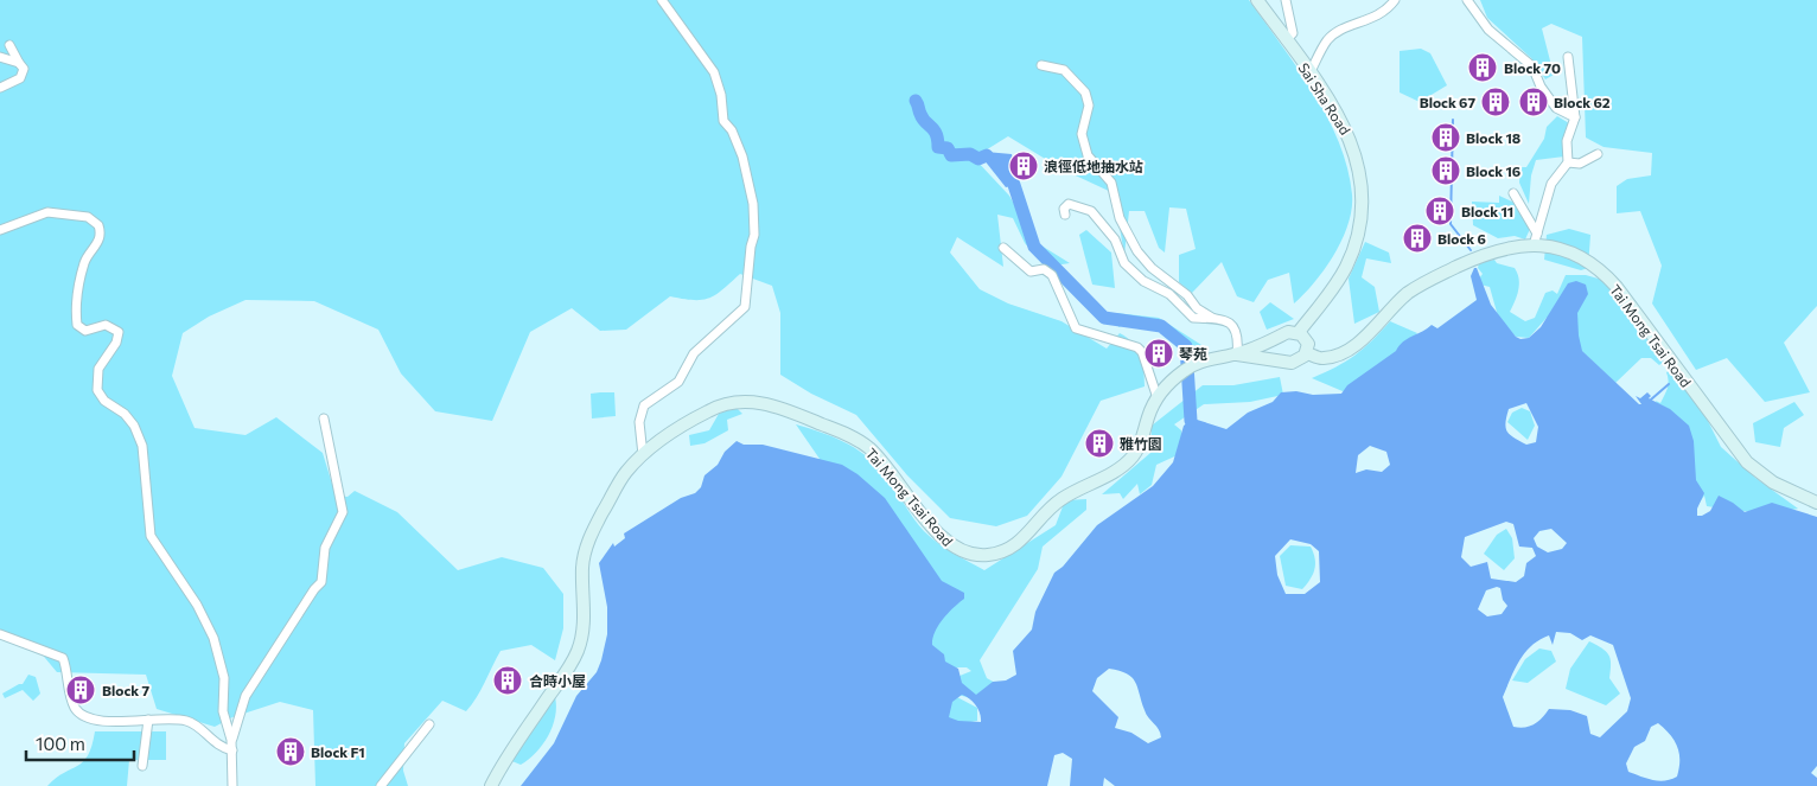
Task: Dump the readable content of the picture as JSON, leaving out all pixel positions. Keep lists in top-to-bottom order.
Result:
{
  "streets": {
    "main road": ["Sai Sha Road", "Tai Mong Tsai Road"]
  },
  "crossings": [
    ["Sai Sha Road", "Tai Mong Tsai Road"]
  ],
  "places": {
    "building": [
      "Block 70",
      "Block 67",
      "Block 62",
      "Block 18",
      "浪徑低地抽水站",
      "Block 16",
      "Block 11",
      "Block 6",
      "琴苑",
      "雅竹園",
      "合時小屋",
      "Block 7",
      "Block F1"
    ]
  },
  "scale_bar": "100 m"
}
